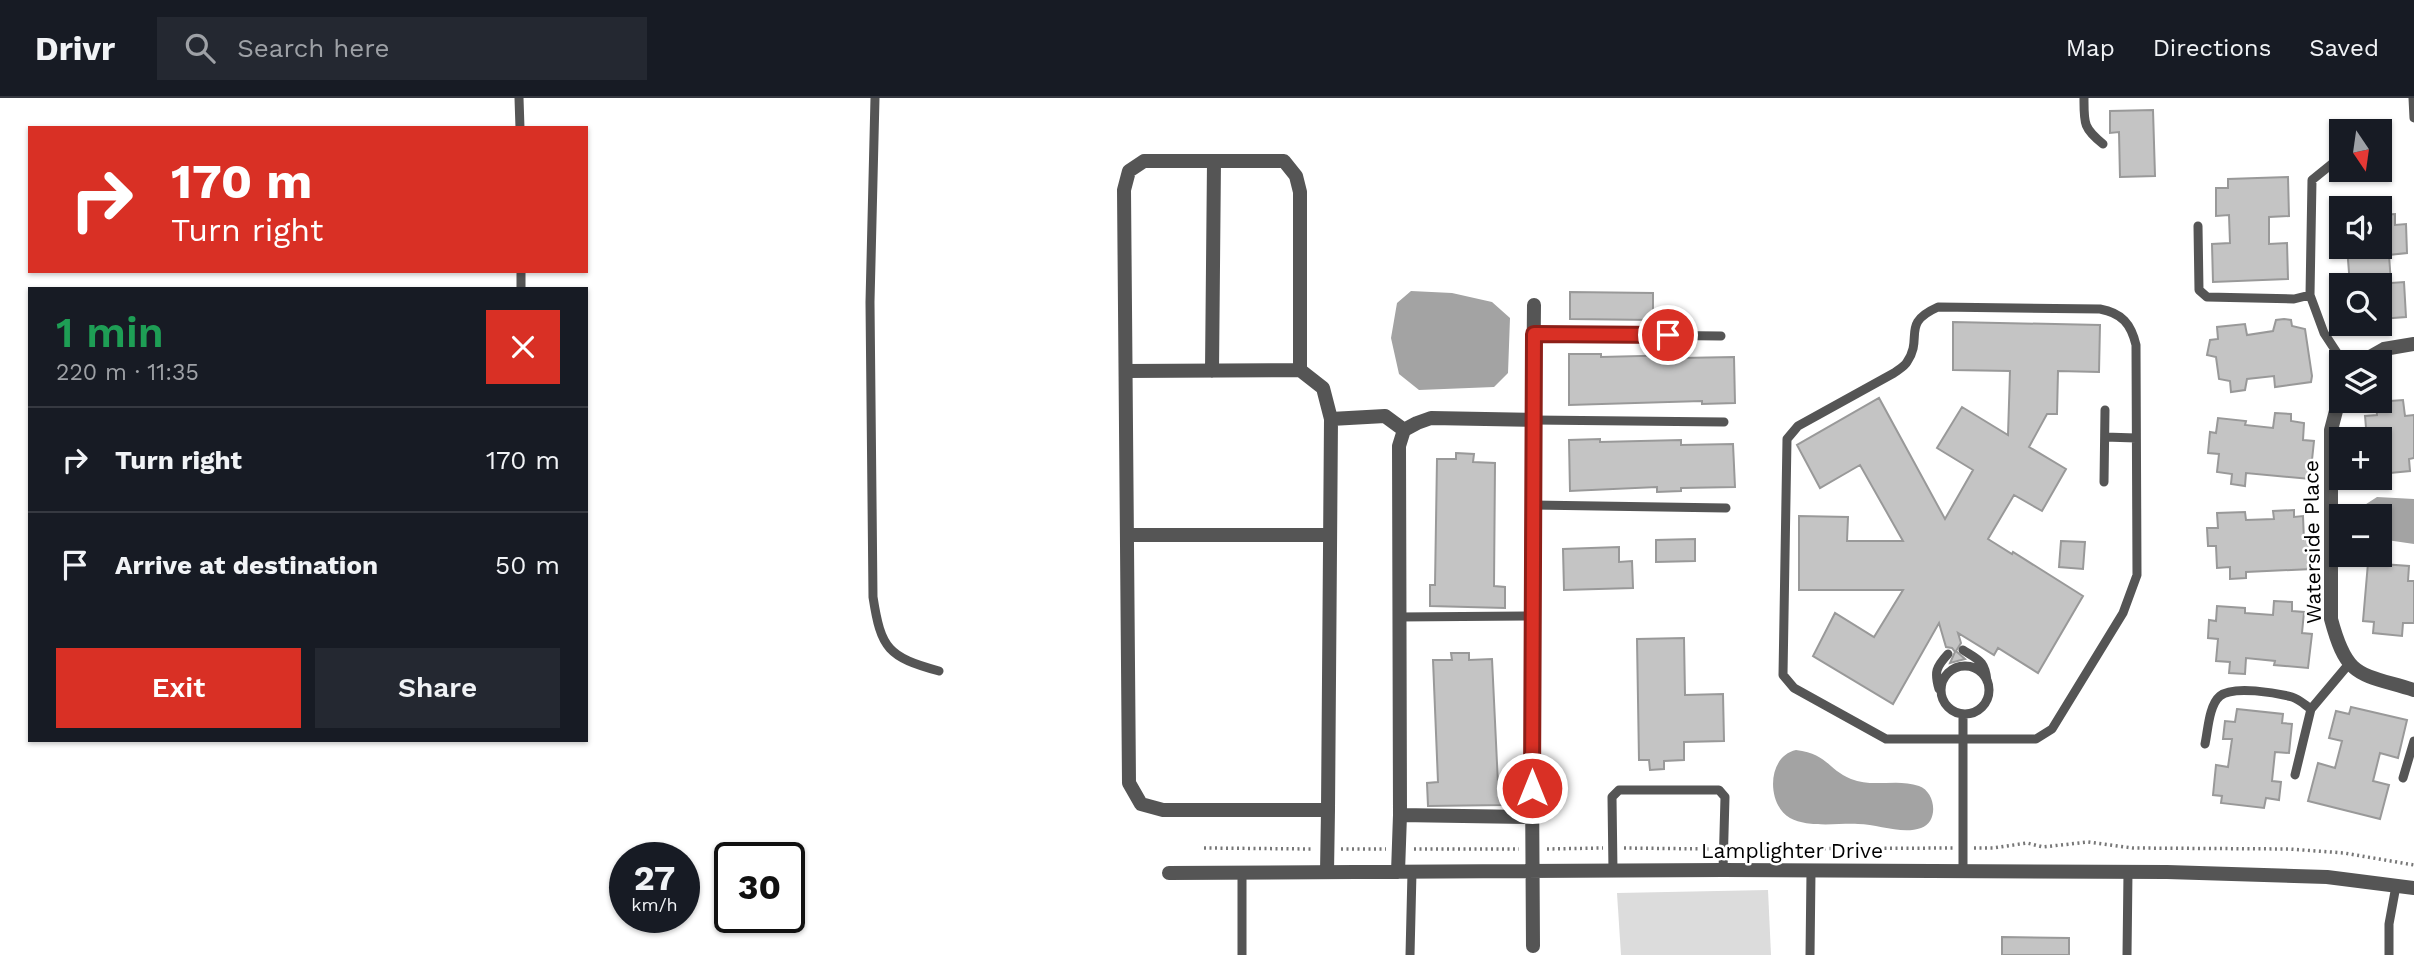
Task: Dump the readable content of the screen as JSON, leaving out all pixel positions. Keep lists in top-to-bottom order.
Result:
{
  "streets": {
    "street": ["Waterside Place", "Lamplighter Drive"]
  },
  "north": "bottom",
  "page": {
    "header": "Drivr",
    "search": "Search here",
    "nav": ["Map", "Directions", "Saved"],
    "map_buttons": ["+", "−"],
    "turn": ["170 m", "Turn right"],
    "heading": ["1 min", "220 m · 11:35"],
    "list": [
      {
        "name": "Turn right",
        "value": "170 m"
      },
      {
        "name": "Arrive at destination",
        "value": "50 m"
      }
    ],
    "buttons": ["Exit", "Share"],
    "speed": "27 km/h",
    "limit": "30"
  }
}
